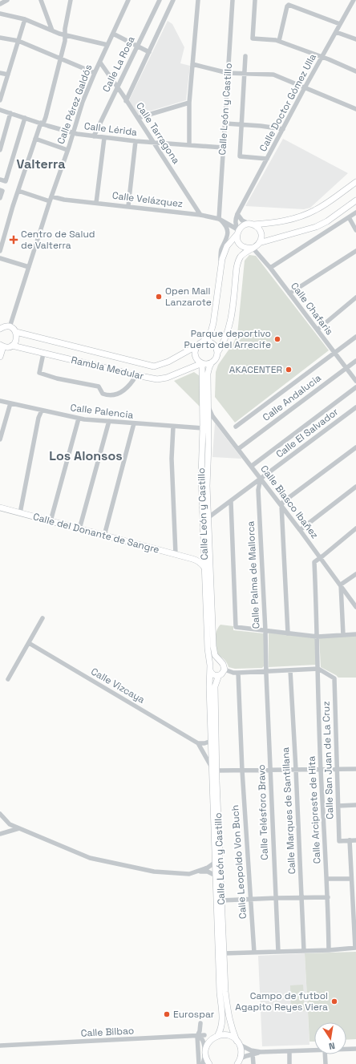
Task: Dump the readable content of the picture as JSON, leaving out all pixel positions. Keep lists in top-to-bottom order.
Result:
{
  "streets": {
    "main road": ["Calle León y Castillo", "Rambla Medular", "Calle del Donante de Sangre"],
    "street": [
      "Calle La Rosa",
      "Calle Doctor Gómez Ulla",
      "Calle Pérez Galdós",
      "Calle Lérida",
      "Calle Tarragona",
      "Calle Velázquez",
      "Calle Chafaris",
      "Calle Andalucia",
      "Calle Palencia",
      "Calle El Salvador",
      "Calle Blasco Ibañez",
      "Calle Palma de Mallorca",
      "Calle Vizcaya",
      "Calle San Juan de La Cruz",
      "Calle Arcipreste de Hita",
      "Calle Marques de Santillana",
      "Calle Telésforo Bravo",
      "Calle Leopoldo Von Buch",
      "Calle Bilbao"
    ]
  },
  "crossings": [
    ["Calle La Rosa", "Calle Lérida"],
    ["Calle La Rosa", "Calle Tarragona"],
    ["Calle Doctor Gómez Ulla", "Calle Velázquez"],
    ["Calle Doctor Gómez Ulla", "Calle Chafaris"],
    ["Calle Pérez Galdós", "Calle Lérida"],
    ["Calle Pérez Galdós", "Calle Tarragona"],
    ["Calle Pérez Galdós", "Calle Velázquez"],
    ["Calle León y Castillo", "Calle Lérida"],
    ["Calle León y Castillo", "Calle Velázquez"],
    ["Calle León y Castillo", "Rambla Medular"],
    ["Calle León y Castillo", "Calle Palencia"],
    ["Calle León y Castillo", "Calle El Salvador"],
    ["Calle León y Castillo", "Calle Blasco Ibañez"],
    ["Calle León y Castillo", "Calle del Donante de Sangre"],
    ["Calle Lérida", "Calle Tarragona"],
    ["Calle Tarragona", "Calle Velázquez"],
    ["Calle Velázquez", "Calle Chafaris"],
    ["Calle Chafaris", "Calle Andalucia"],
    ["Calle Andalucia", "Calle Blasco Ibañez"],
    ["Calle El Salvador", "Calle Blasco Ibañez"],
    ["Calle El Salvador", "Calle Palma de Mallorca"],
    ["Calle Blasco Ibañez", "Calle Palma de Mallorca"],
    ["Calle Blasco Ibañez", "Calle Arcipreste de Hita"],
    ["Calle Palma de Mallorca", "Calle Telésforo Bravo"],
    ["Calle San Juan de La Cruz", "Calle Arcipreste de Hita"]
  ],
  "districts": ["Valterra", "Los Alonsos"],
  "places": {
    "health": ["Centro de Salud de Valterra"],
    "other": [
      "Open Mall Lanzarote",
      "Parque deportivo Puerto del Arrecife",
      "AKACENTER",
      "Campo de futbol Agapito Reyes Viera",
      "Eurospar"
    ]
  },
  "north": "bottom"
}
